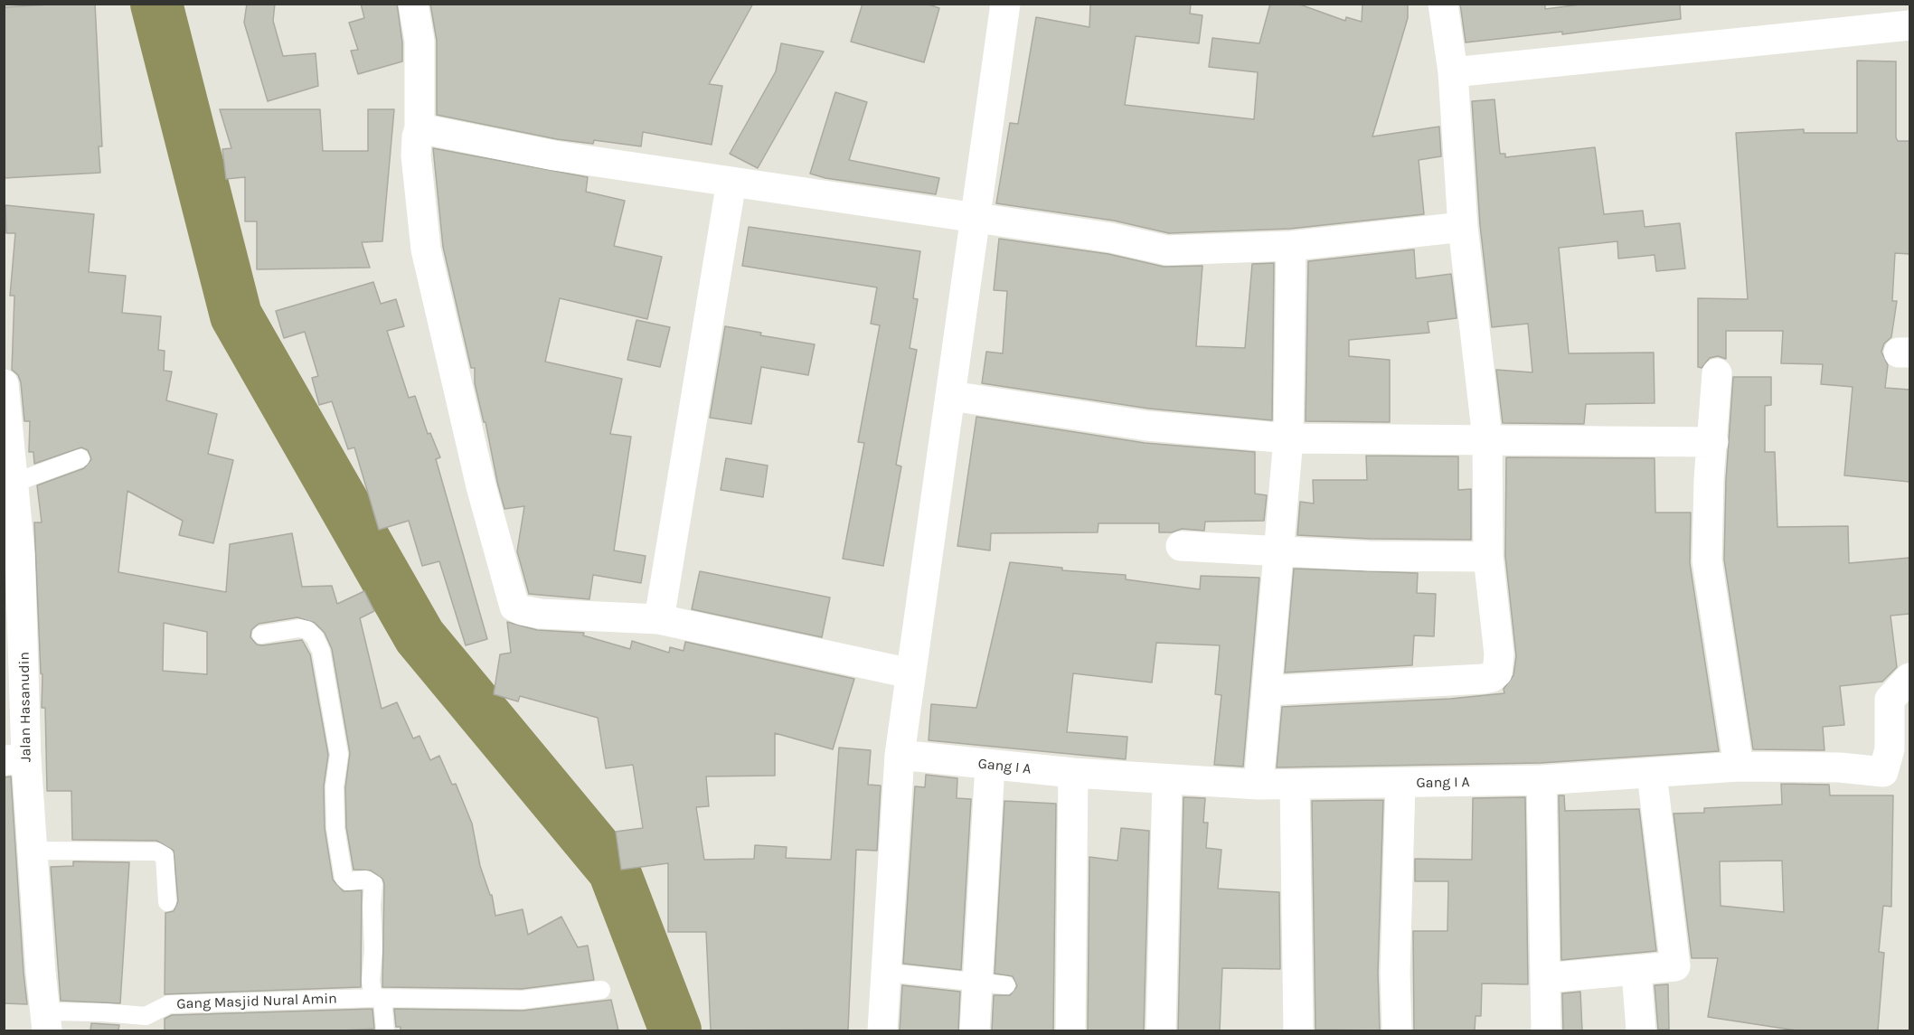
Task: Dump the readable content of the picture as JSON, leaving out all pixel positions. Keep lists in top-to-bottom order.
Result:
{
  "streets": {
    "street": ["Jalan Hasanudin", "Gang I A"],
    "lane": ["Gang Masjid Nural Amin"]
  },
  "crossings": [
    ["Jalan Hasanudin", "Gang Masjid Nural Amin"]
  ]
}
